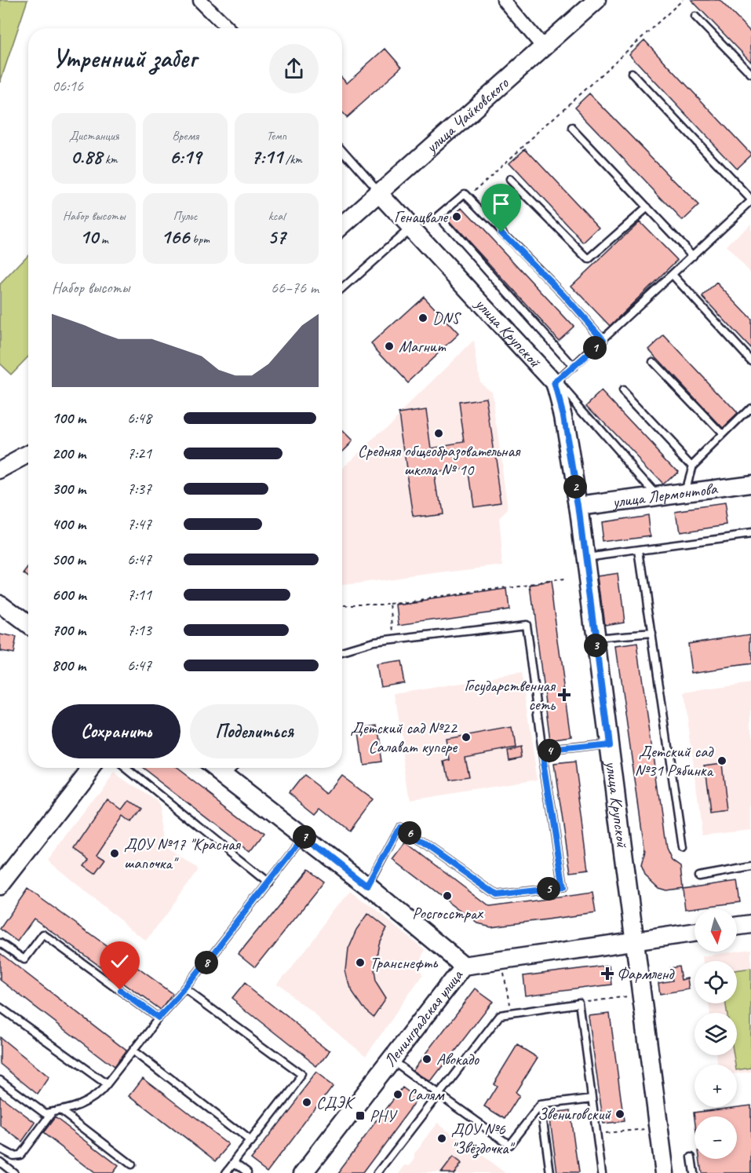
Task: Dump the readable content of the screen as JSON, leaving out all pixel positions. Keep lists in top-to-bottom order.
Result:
{
  "streets": {
    "street": [
      "улица Чайковского",
      "улица Крупской",
      "улица Лермонтова",
      "Ленинградская улица"
    ]
  },
  "crossings": [
    ["улица Чайковского", "улица Крупской"],
    ["улица Крупской", "улица Лермонтова"],
    ["улица Крупской", "Ленинградская улица"]
  ],
  "places": {
    "other": [
      "Генацвале",
      "DNS",
      "Магнит",
      "Средняя общеобразовательная школа № 10",
      "Детский сад №22 Салават купере",
      "Детский сад №31 Рябинка",
      "ДОУ №17 \"Красная шапочка\"",
      "Росгосстрах",
      "Транснефть",
      "Авокадо",
      "Салям",
      "СДЭК",
      "Звениговский",
      "ДОУ №6 \"Звёздочка\""
    ],
    "health": ["Государственная сеть", "Фармленд"],
    "transit": ["РНУ"]
  },
  "north": "bottom",
  "page": {
    "heading": ["Утренний забег", "06:16"],
    "stats": [
      ["Дистанция", "0.88 km"],
      ["Время", "6:19"],
      ["Темп", "7:11 /km"],
      ["Набор высоты", "10 m"],
      ["Пульс", "166 bpm"],
      ["kcal", "57"]
    ],
    "chart": ["Набор высоты", "66–76 m"],
    "pins": [
      "1",
      "2",
      "3",
      "4",
      "6",
      "7",
      "5",
      "8"
    ],
    "list": [
      {
        "name": "100 m",
        "note": "6:48"
      },
      {
        "name": "200 m",
        "note": "7:21"
      },
      {
        "name": "300 m",
        "note": "7:37"
      },
      {
        "name": "400 m",
        "note": "7:47"
      },
      {
        "name": "500 m",
        "note": "6:47"
      },
      {
        "name": "600 m",
        "note": "7:11"
      },
      {
        "name": "700 m",
        "note": "7:13"
      },
      {
        "name": "800 m",
        "note": "6:47"
      }
    ],
    "buttons": ["Сохранить", "Поделиться"],
    "map_buttons": ["+", "−"]
  }
}
